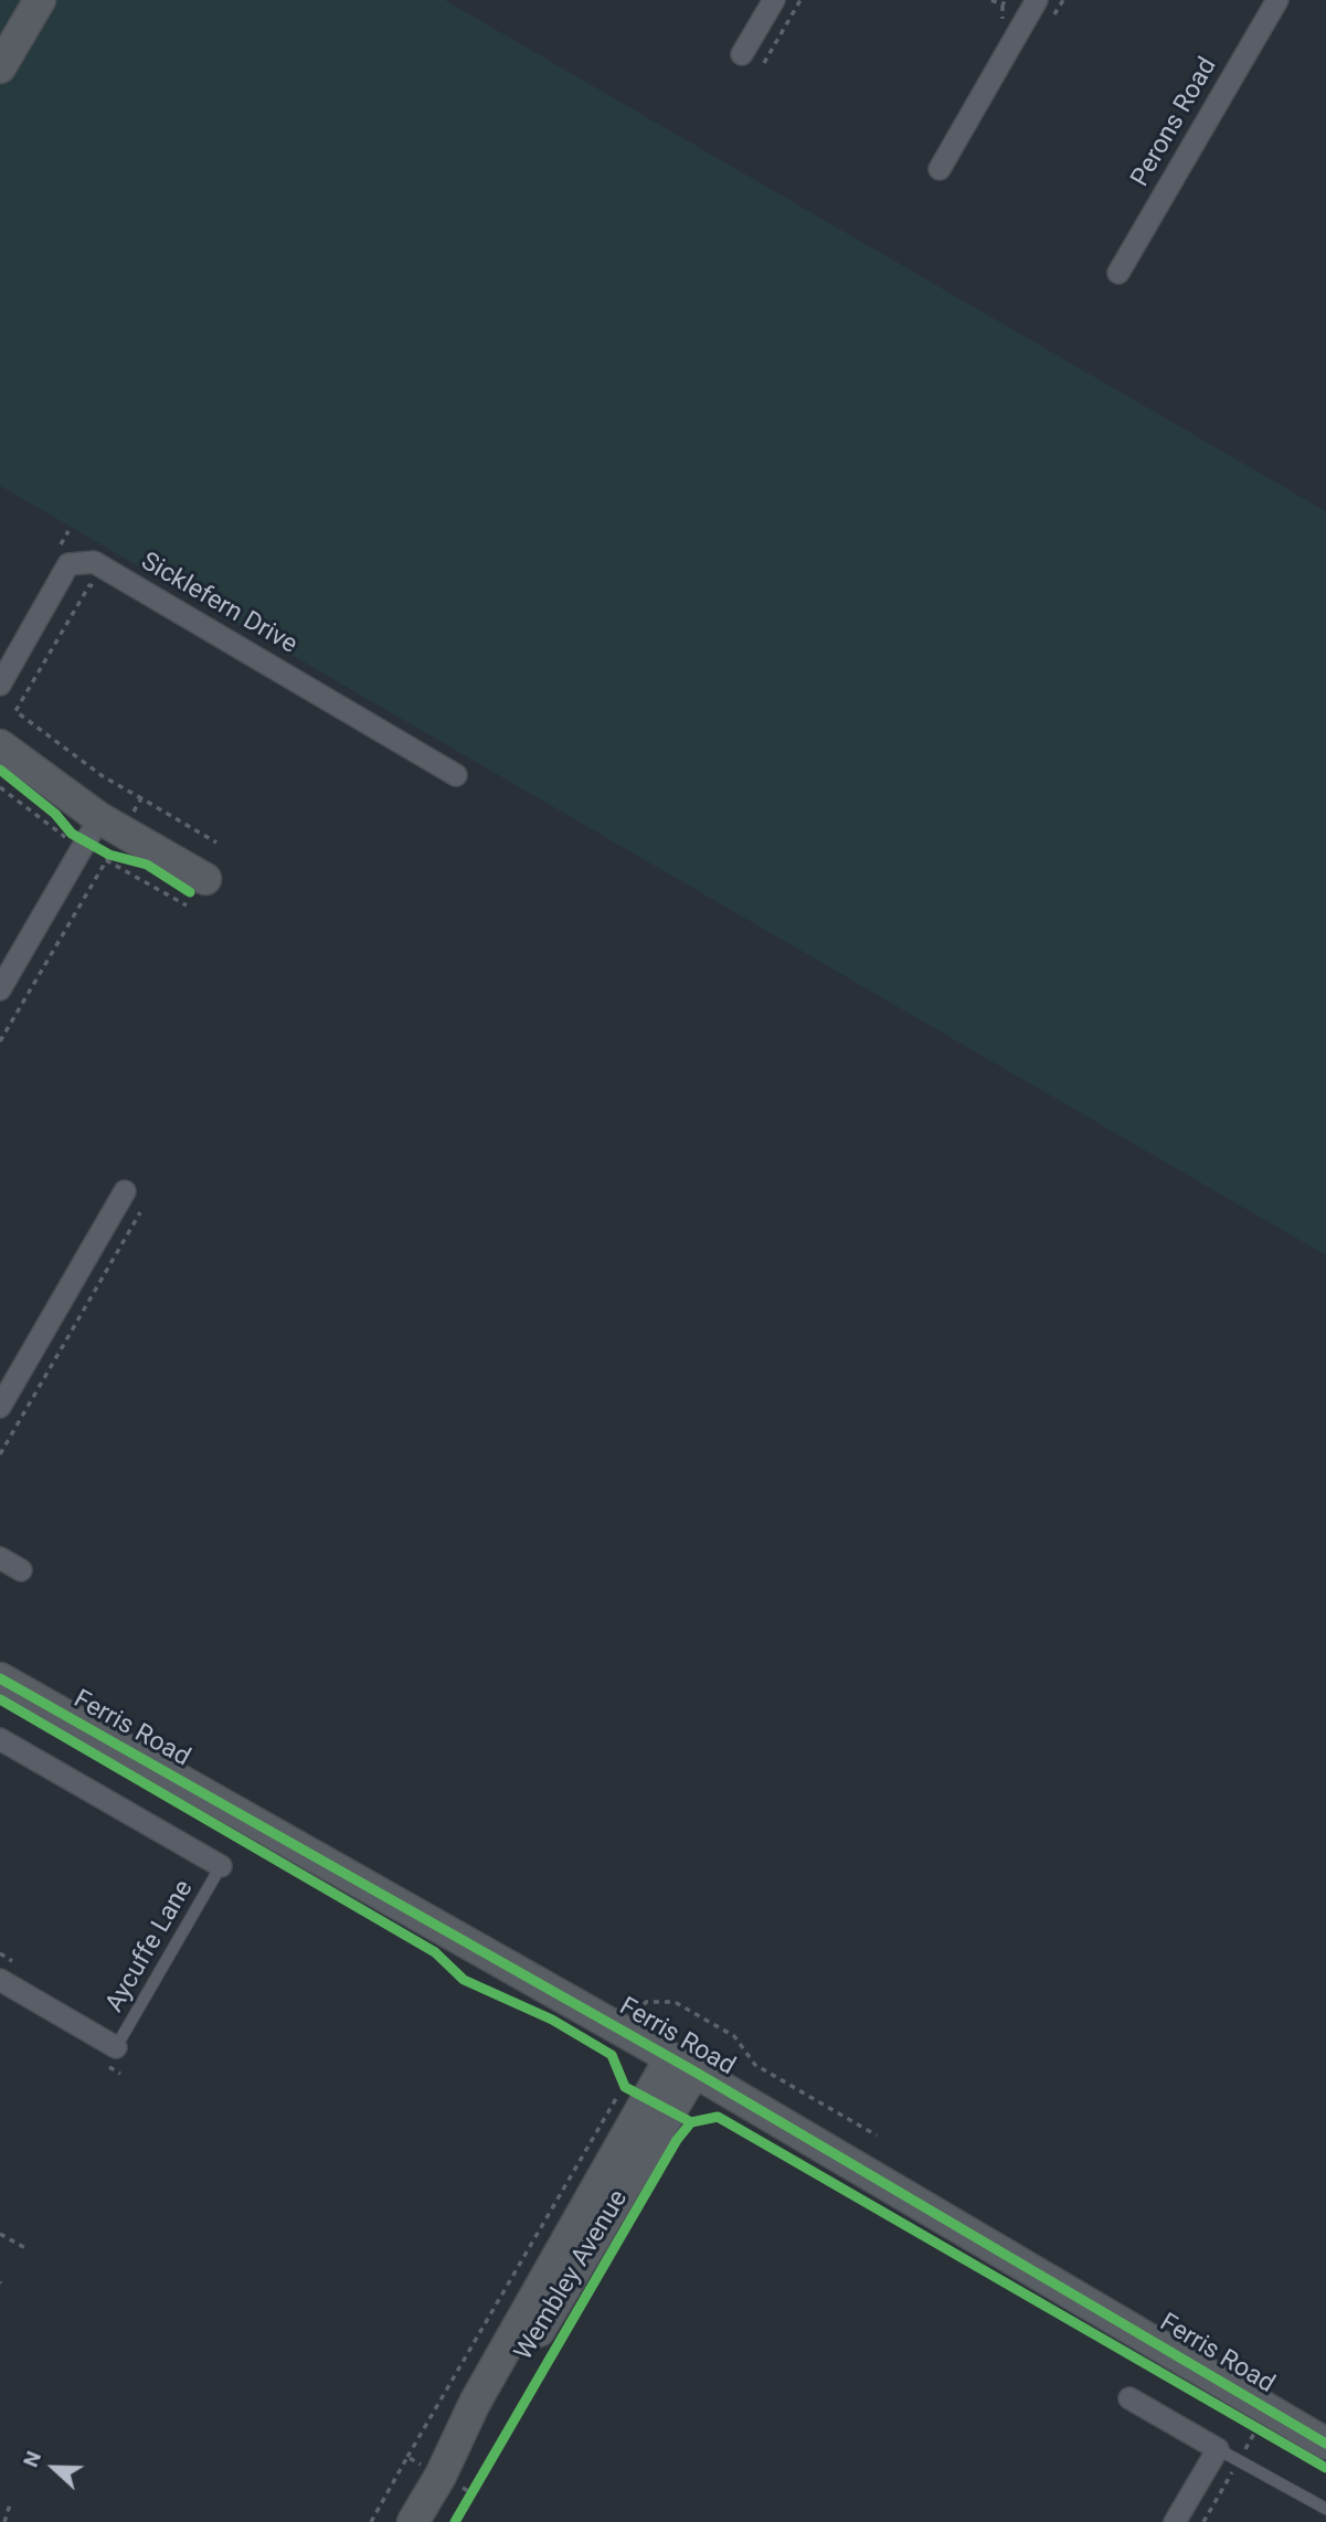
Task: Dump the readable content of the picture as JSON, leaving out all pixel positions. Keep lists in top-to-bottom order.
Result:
{
  "streets": {
    "street": [
      "Perons Road",
      "Sicklefern Drive",
      "Ferris Road",
      "Wembley Avenue"
    ],
    "lane": ["Aycuffe Lane"]
  },
  "crossings": [
    ["Ferris Road", "Wembley Avenue"]
  ],
  "north": "left"
}
